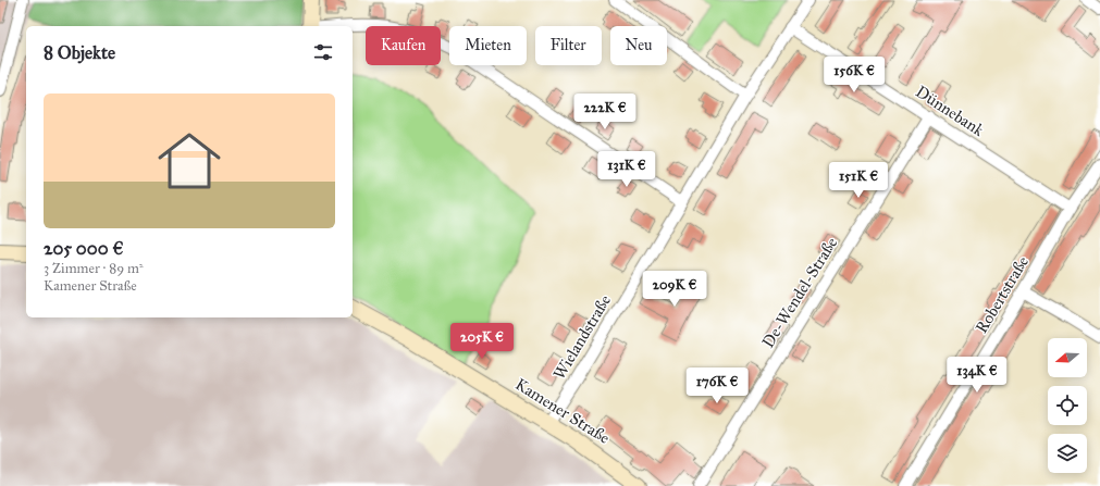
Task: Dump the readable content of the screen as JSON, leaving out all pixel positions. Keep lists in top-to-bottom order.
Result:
{
  "streets": {
    "main road": ["Kamener Straße"],
    "street": [
      "Dünnebank",
      "De-Wendel-Straße",
      "Robertstraße",
      "Wielandstraße"
    ]
  },
  "crossings": [
    ["Dünnebank", "De-Wendel-Straße"],
    ["Dünnebank", "Robertstraße"],
    ["Dünnebank", "Wielandstraße"],
    ["Wielandstraße", "Kamener Straße"]
  ],
  "north": "left",
  "page": {
    "chip": [
      "Kaufen",
      "Mieten",
      "Filter",
      "Neu"
    ],
    "heading": "8 Objekte",
    "price": [
      "156K €",
      "222K €",
      "131K €",
      "151K €",
      "209K €",
      "205K €",
      "134K €",
      "176K €"
    ],
    "list": [
      {
        "name": "205 000 €",
        "note": "3 Zimmer · 89 m² · Kamener Straße"
      }
    ]
  }
}
